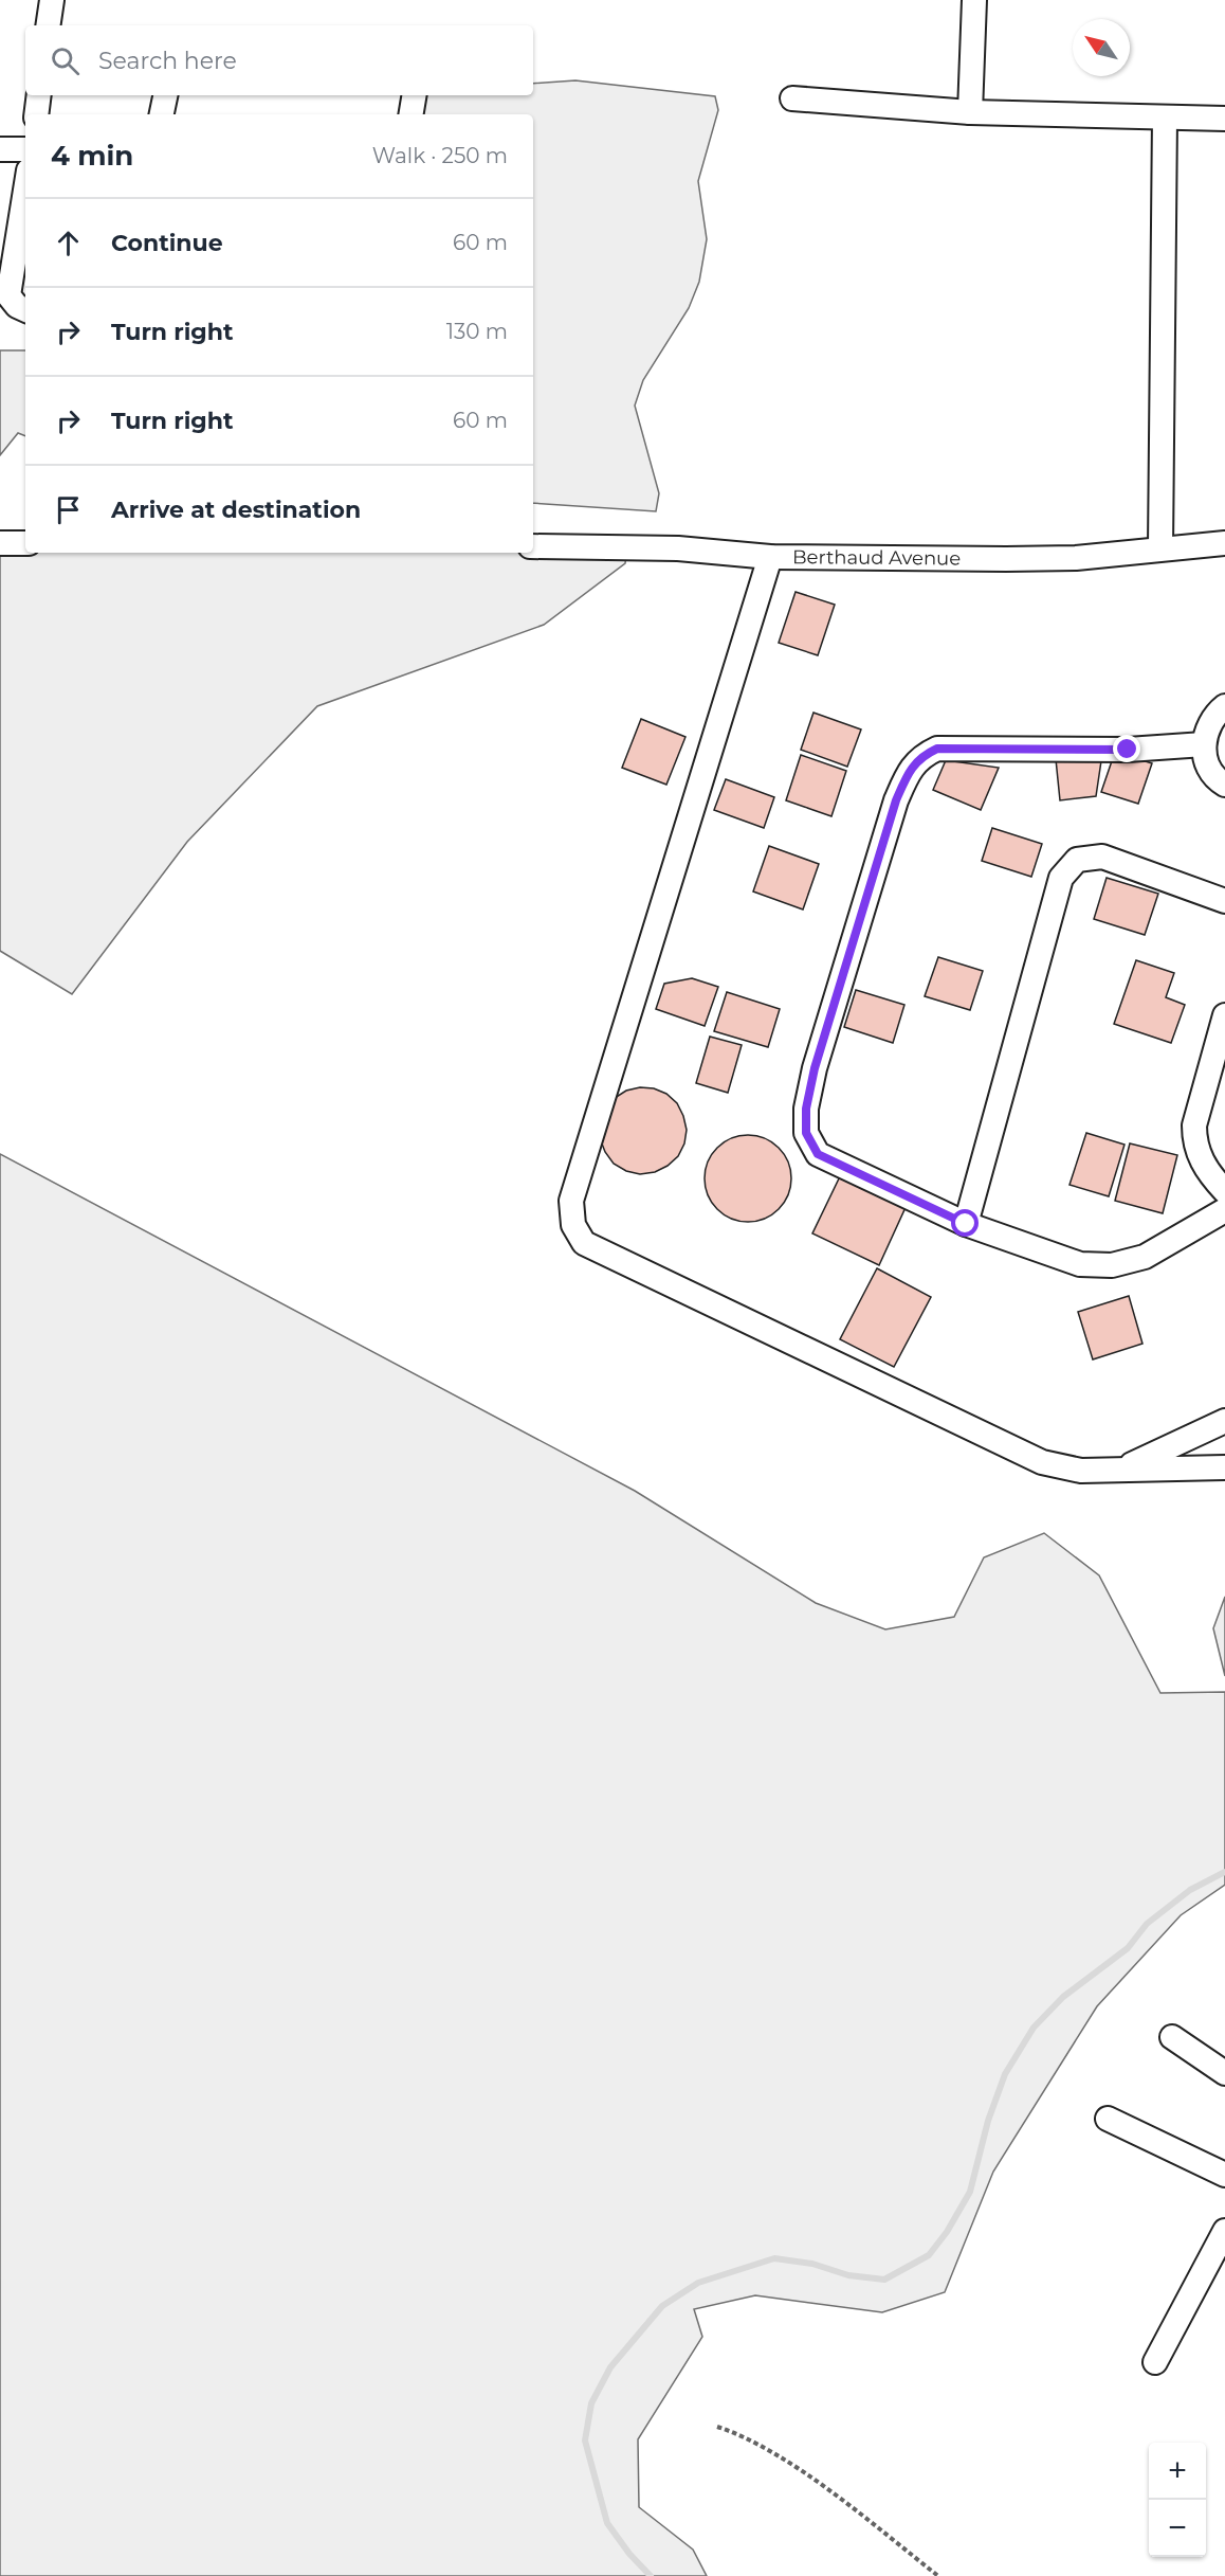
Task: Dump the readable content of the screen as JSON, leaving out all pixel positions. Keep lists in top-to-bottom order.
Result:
{
  "streets": {
    "street": ["Berthaud Avenue"]
  },
  "north": "top left",
  "page": {
    "search": "Search here",
    "heading": ["4 min", "Walk · 250 m"],
    "list": [
      ["Continue", "60 m"],
      ["Turn right", "130 m"],
      ["Turn right", "60 m"],
      "Arrive at destination"
    ],
    "map_buttons": ["+", "−"]
  }
}
